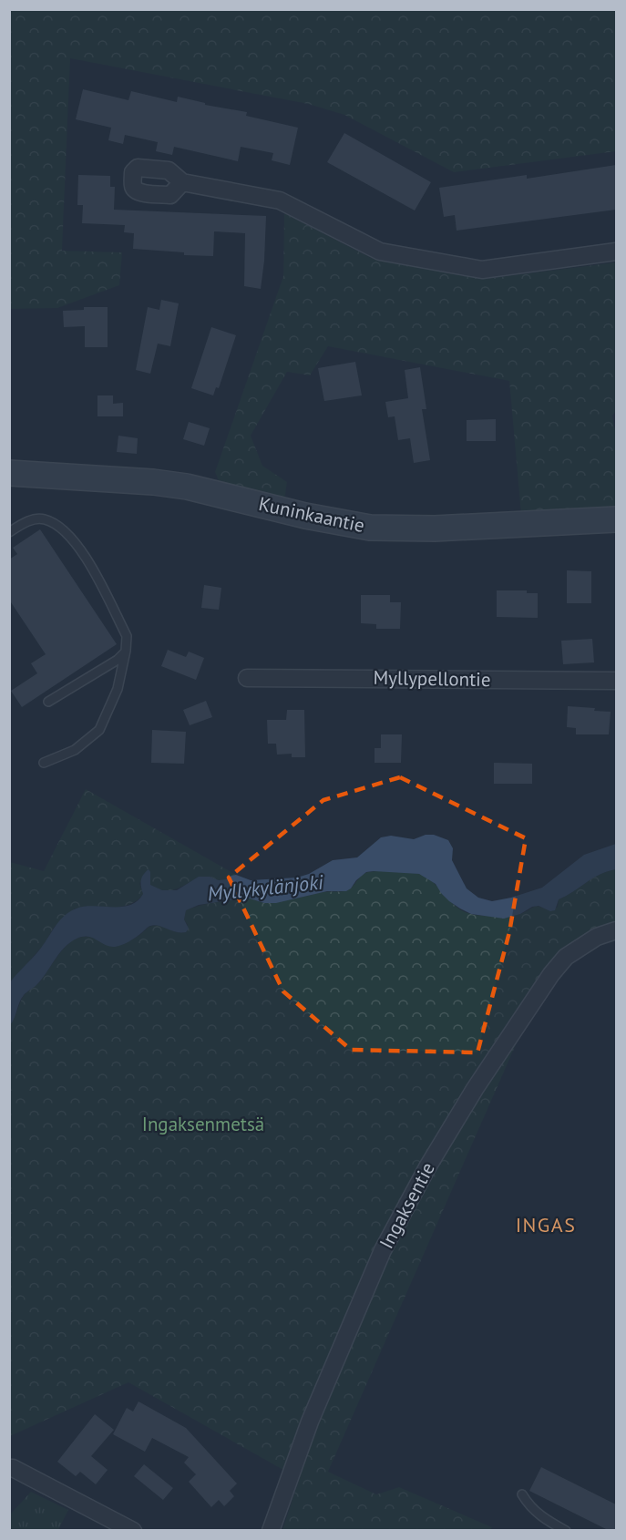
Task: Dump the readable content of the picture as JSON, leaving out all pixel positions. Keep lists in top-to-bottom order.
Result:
{
  "streets": {
    "main road": ["Kuninkaantie"],
    "street": ["Myllypellontie", "Ingaksentie"]
  },
  "districts": ["INGAS"],
  "water": ["Myllykylänjoki"],
  "parks": ["Ingaksenmetsä"]
}
